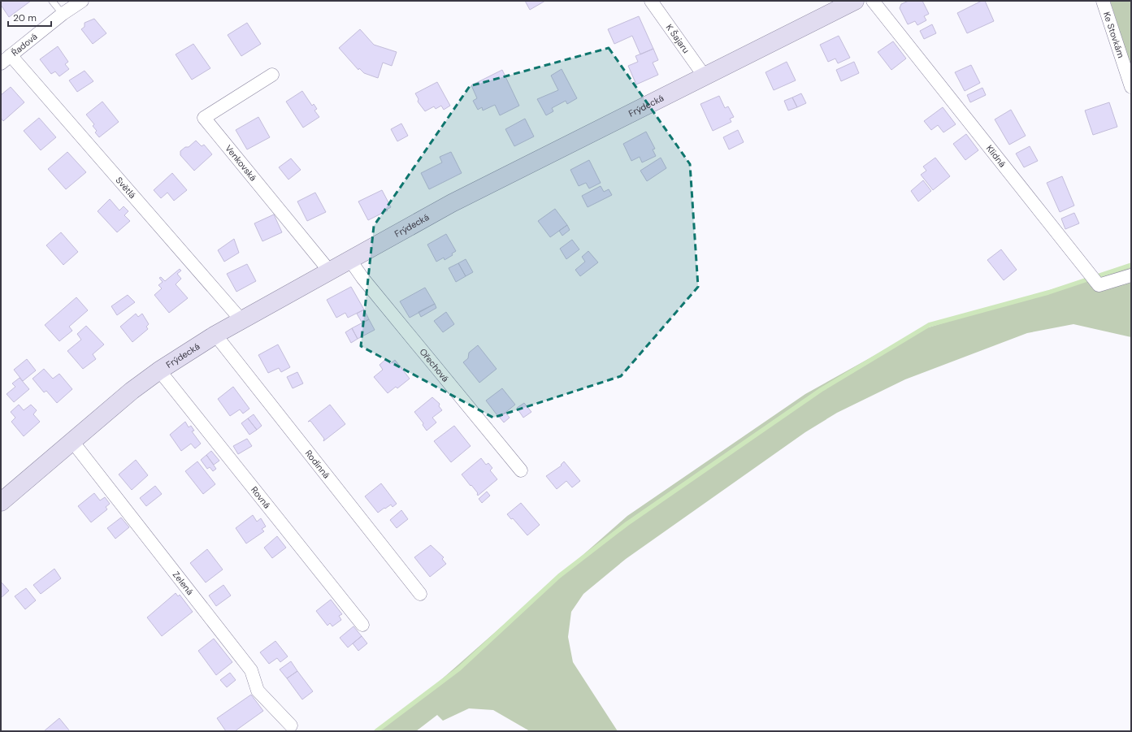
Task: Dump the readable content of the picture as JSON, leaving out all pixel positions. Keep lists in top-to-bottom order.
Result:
{
  "streets": {
    "main road": ["Frýdecká"],
    "street": [
      "Ke Stovkám",
      "K Šajaru",
      "Řadová",
      "Klidná",
      "Venkovská",
      "Světlá",
      "Ořechová",
      "Rodinná",
      "Rovná",
      "Zelená"
    ]
  },
  "crossings": [
    ["K Šajaru", "Frýdecká"],
    ["Řadová", "Světlá"],
    ["Frýdecká", "Venkovská"],
    ["Frýdecká", "Světlá"],
    ["Frýdecká", "Ořechová"],
    ["Frýdecká", "Rodinná"],
    ["Frýdecká", "Rovná"],
    ["Frýdecká", "Zelená"]
  ],
  "scale_bar": "20 m"
}
